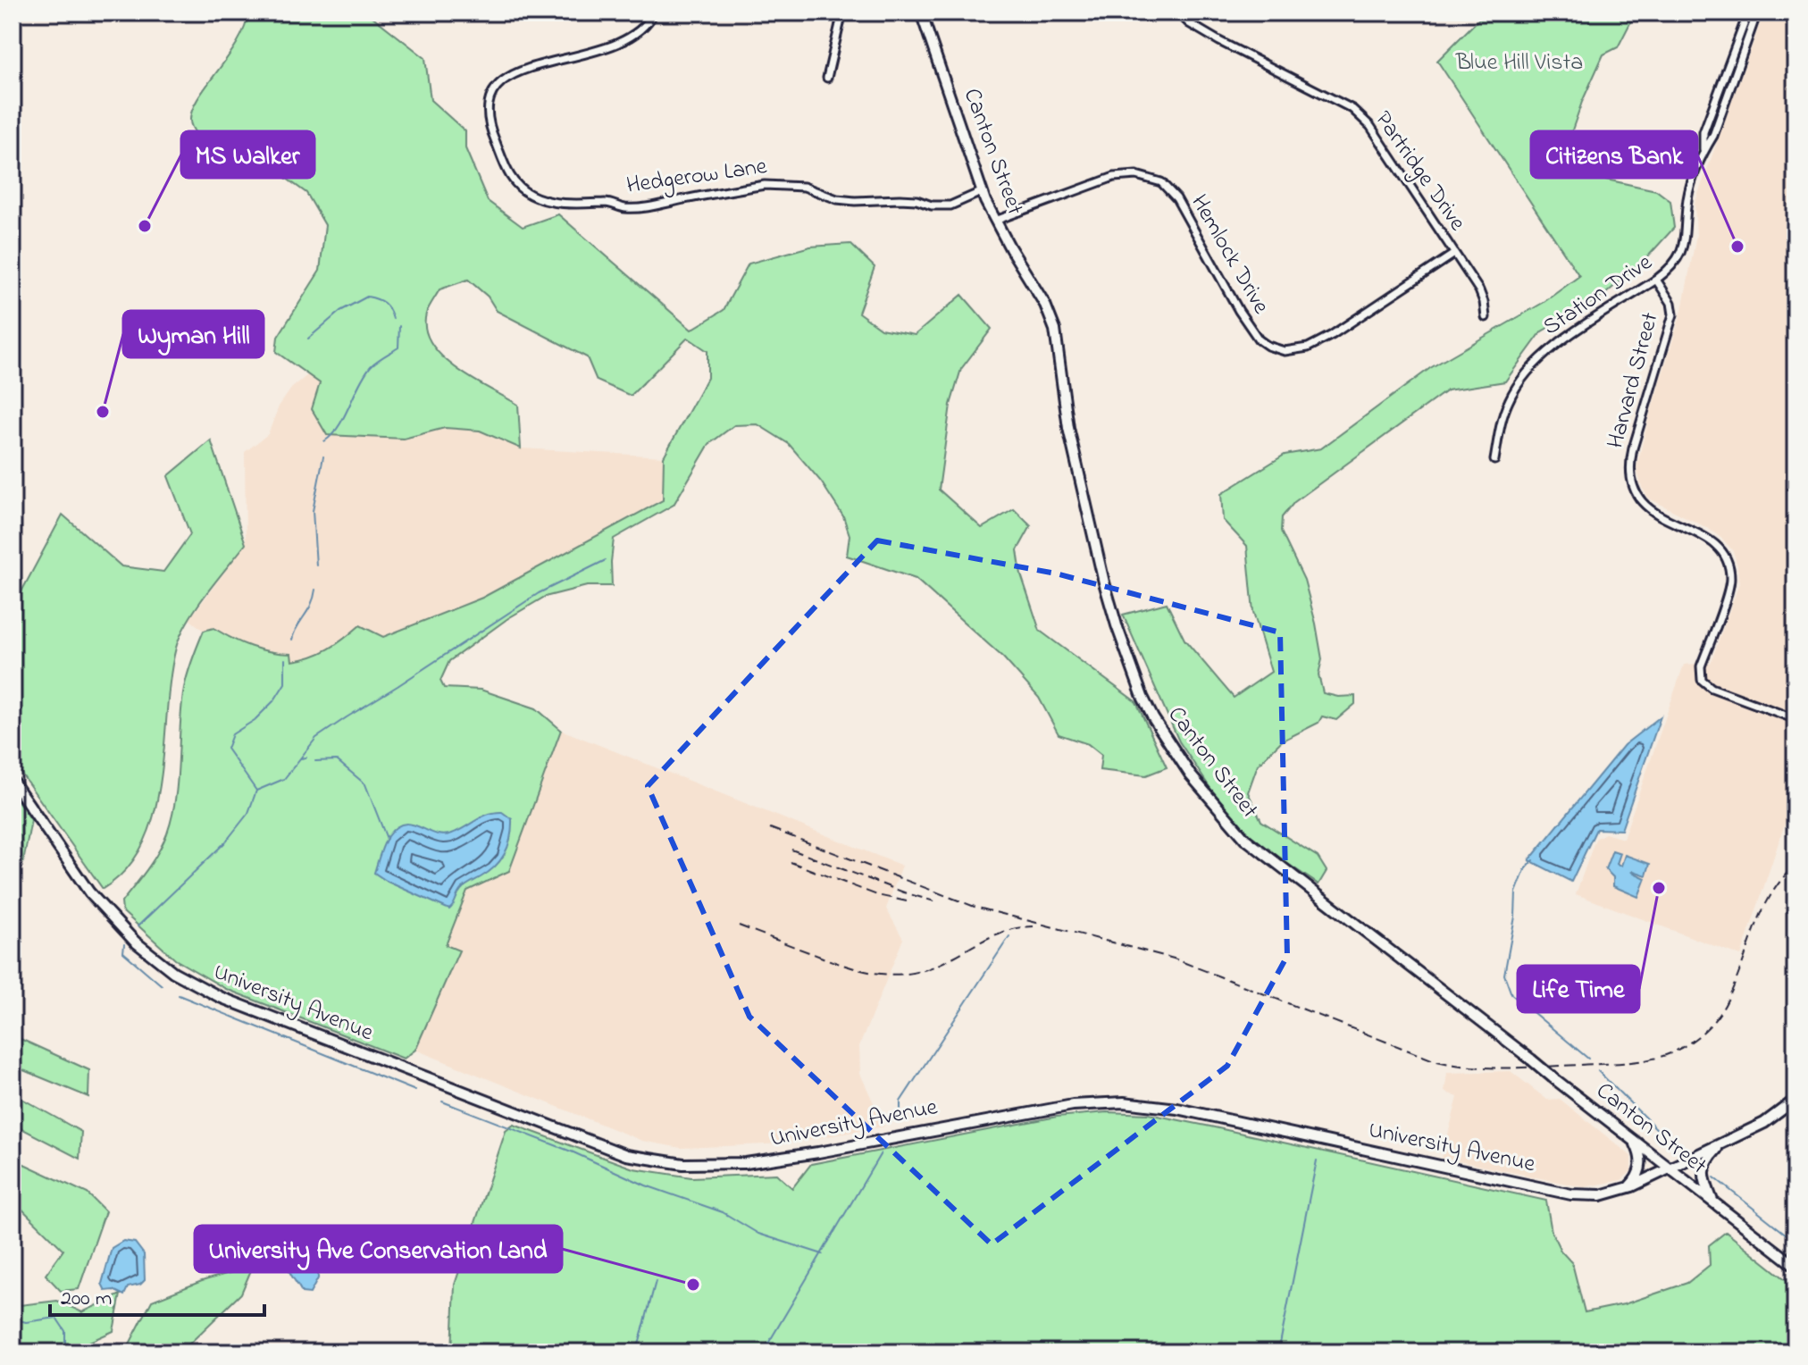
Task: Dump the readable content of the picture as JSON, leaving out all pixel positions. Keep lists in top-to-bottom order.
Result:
{
  "streets": {
    "main road": ["Canton Street", "University Avenue"],
    "street": [
      "Partridge Drive",
      "Hedgerow Lane",
      "Hemlock Drive",
      "Station Drive",
      "Harvard Street"
    ]
  },
  "crossings": [
    ["Canton Street", "Hedgerow Lane"],
    ["Canton Street", "Hemlock Drive"],
    ["Canton Street", "University Avenue"],
    ["Partridge Drive", "Hemlock Drive"],
    ["Station Drive", "Harvard Street"]
  ],
  "parks": ["Blue Hill Vista"],
  "places": [
    "MS Walker",
    "Citizens Bank",
    "Wyman Hill",
    "Life Time",
    "University Ave Conservation Land"
  ],
  "scale_bar": "200 m"
}
